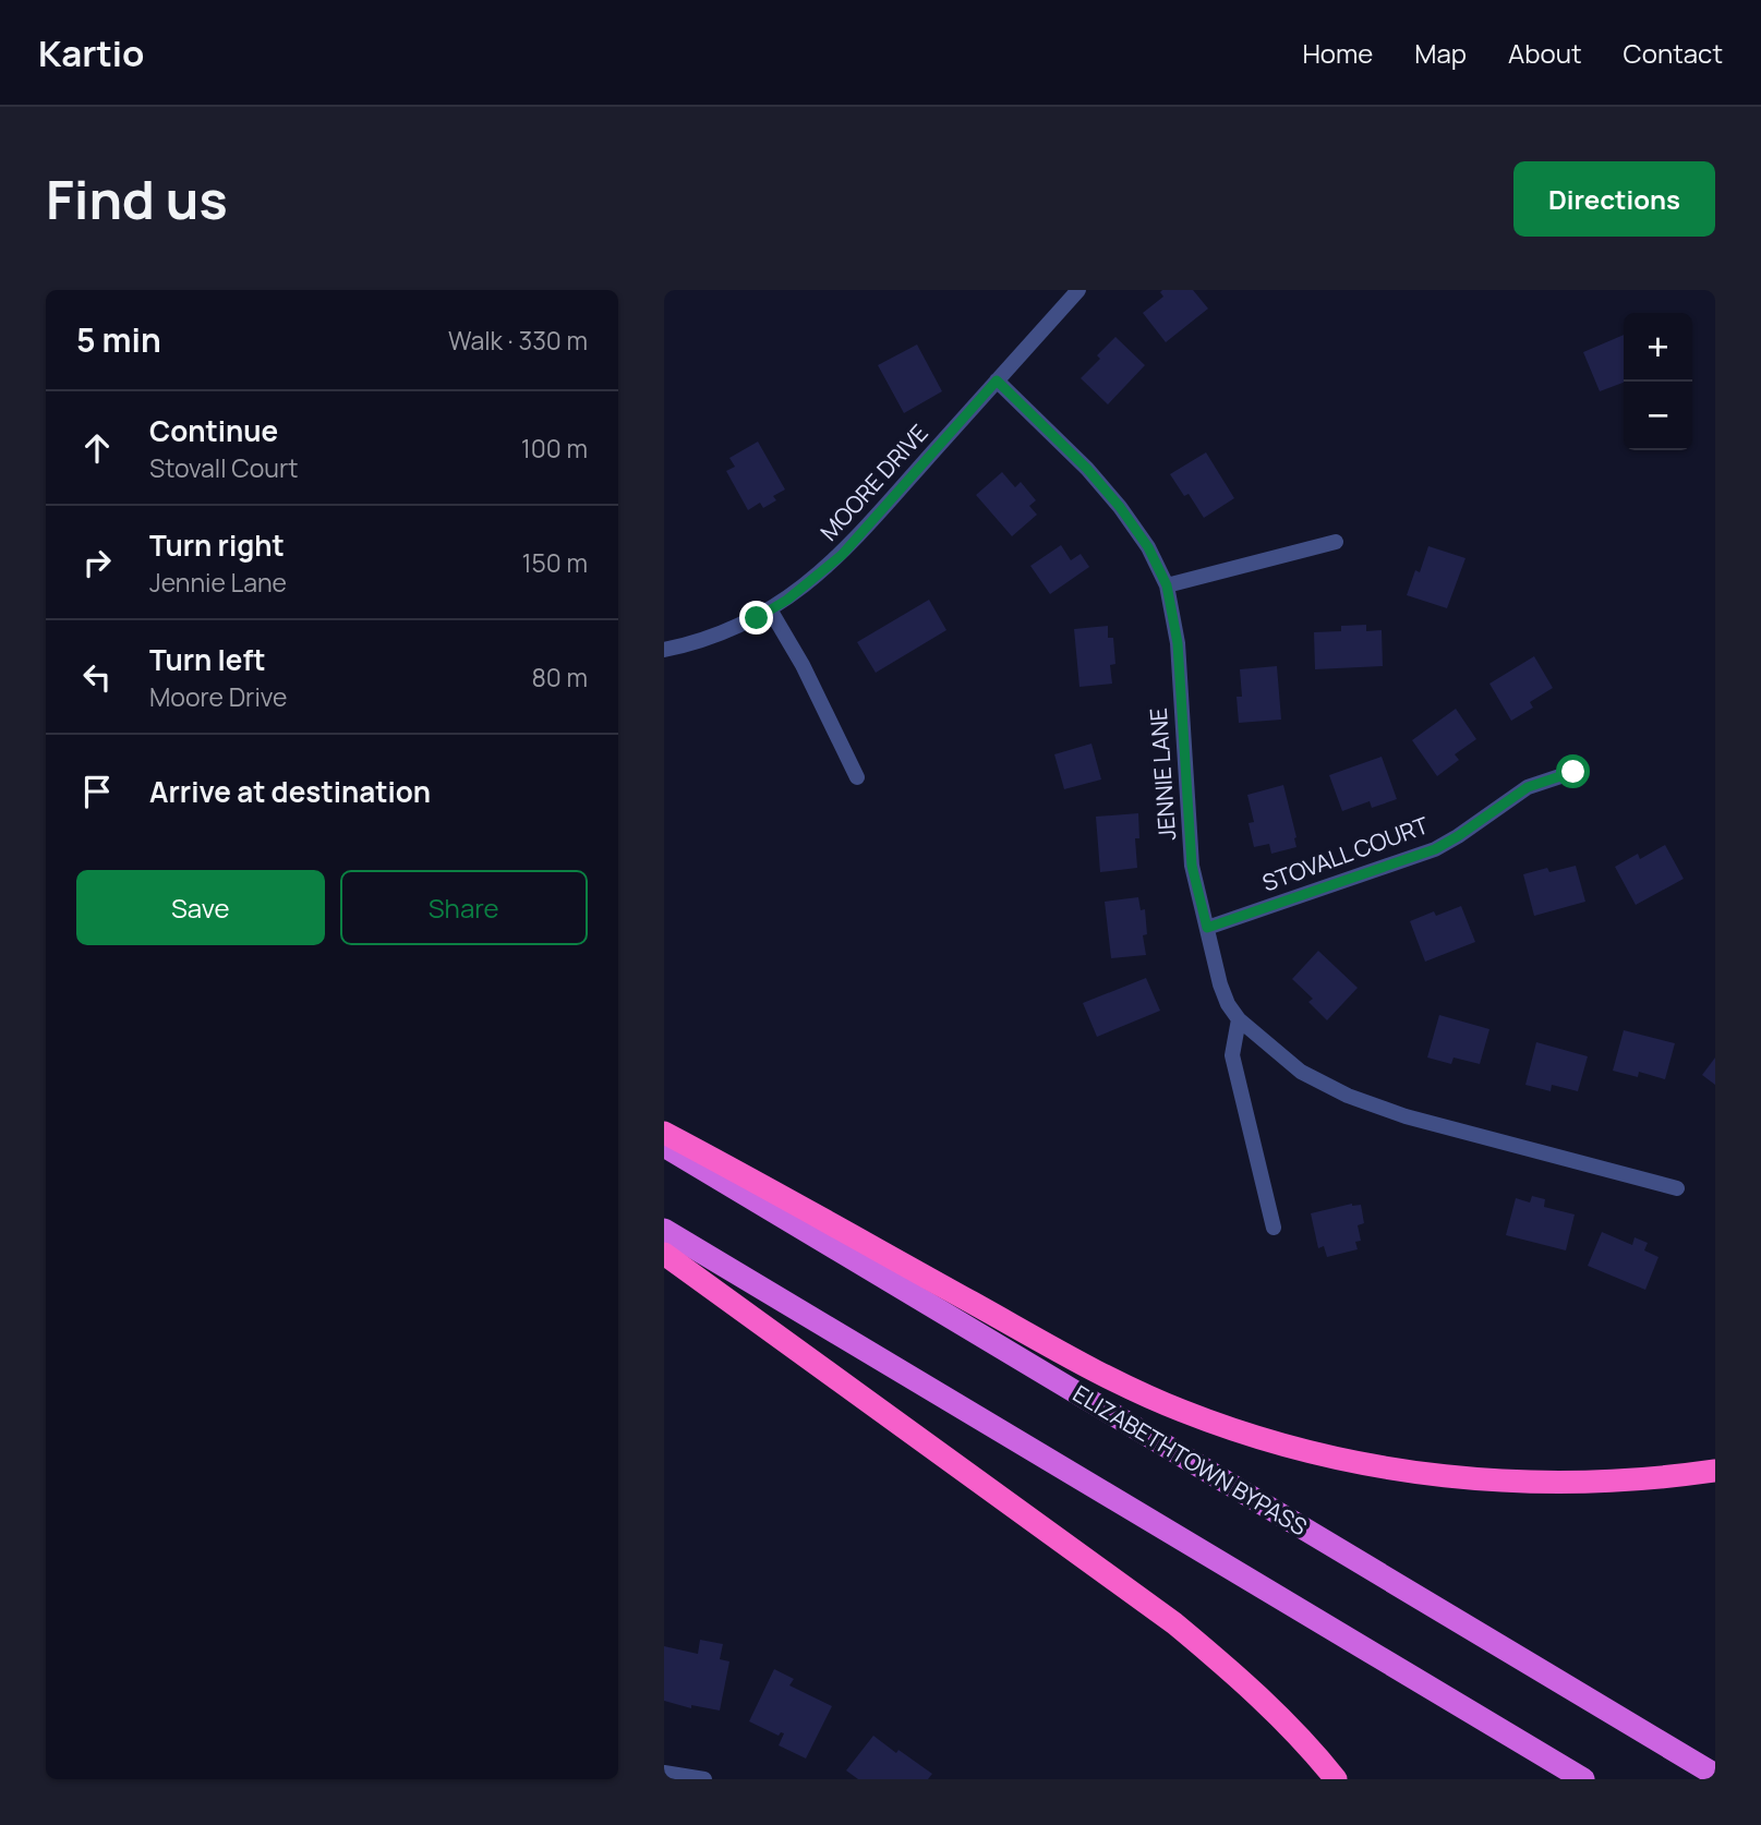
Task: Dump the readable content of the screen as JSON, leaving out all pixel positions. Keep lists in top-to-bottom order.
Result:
{
  "streets": {
    "highway": ["ELIZABETHTOWN BYPASS"],
    "street": ["MOORE DRIVE", "JENNIE LANE", "STOVALL COURT"]
  },
  "crossings": [
    ["MOORE DRIVE", "JENNIE LANE"],
    ["JENNIE LANE", "STOVALL COURT"]
  ],
  "page": {
    "header": "Kartio",
    "nav": [
      "Home",
      "Map",
      "About",
      "Contact"
    ],
    "buttons": [
      "Directions",
      ["Save", "Share"]
    ],
    "title": "Find us",
    "heading": ["5 min", "Walk · 330 m"],
    "map_buttons": ["+", "−"],
    "list": [
      ["Continue", "Stovall Court", "100 m"],
      ["Turn right", "Jennie Lane", "150 m"],
      ["Turn left", "Moore Drive", "80 m"],
      "Arrive at destination"
    ]
  }
}
